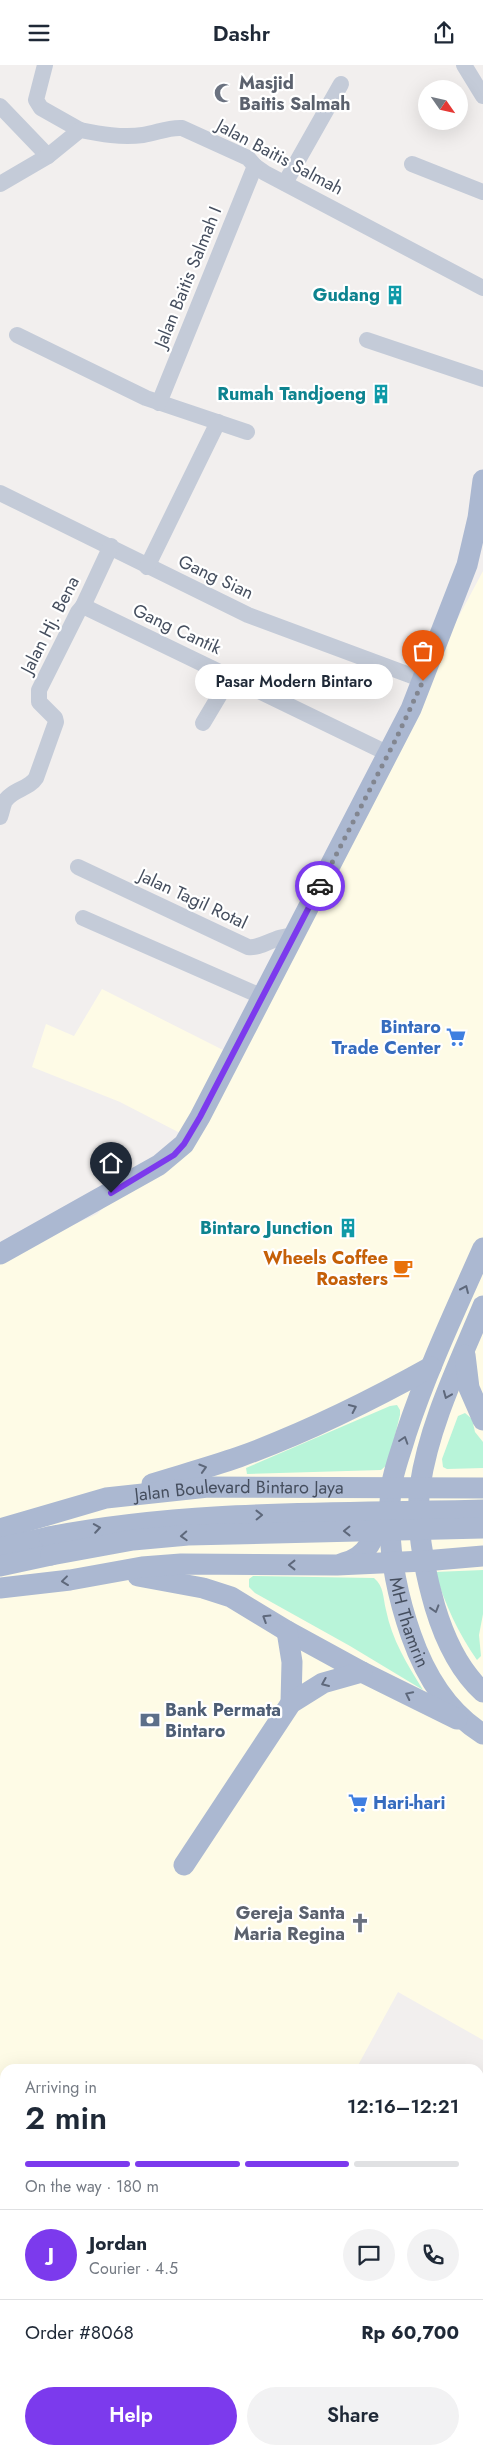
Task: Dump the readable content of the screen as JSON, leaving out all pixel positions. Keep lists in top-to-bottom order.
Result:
{
  "streets": {
    "main road": ["Jalan Boulevard Bintaro Jaya", "MH Thamrin"],
    "street": [
      "Jalan Baitis Salmah",
      "Jalan Baitis Salmah I",
      "Gang Sian",
      "Jalan Hj. Bena",
      "Gang Cantik",
      "Jalan Tagil Rotal"
    ]
  },
  "crossings": [
    ["Jalan Baitis Salmah", "Jalan Baitis Salmah I"],
    ["Gang Sian", "Jalan Hj. Bena"],
    ["Jalan Hj. Bena", "Gang Cantik"],
    ["Jalan Boulevard Bintaro Jaya", "MH Thamrin"]
  ],
  "places": {
    "mosque": ["Masjid Baitis Salmah"],
    "building": ["Gudang", "Rumah Tandjoeng", "Bintaro Junction"],
    "other": ["Pasar Modern Bintaro"],
    "supermarket": ["Bintaro Trade Center", "Hari-hari"],
    "cafe": ["Wheels Coffee Roasters"],
    "bank": ["Bank Permata Bintaro"],
    "church": ["Gereja Santa Maria Regina"]
  },
  "north": "bottom right",
  "page": {
    "header": "Dashr",
    "bubble": "Pasar Modern Bintaro",
    "heading": ["2 min", "Arriving in", "12:16–12:21"],
    "panel": [
      "Jordan",
      "Courier · 4.5",
      "Order #8068",
      "Rp 60,700"
    ],
    "bar": "On the way · 180 m",
    "round": "J",
    "buttons": ["Help", "Share"]
  }
}
